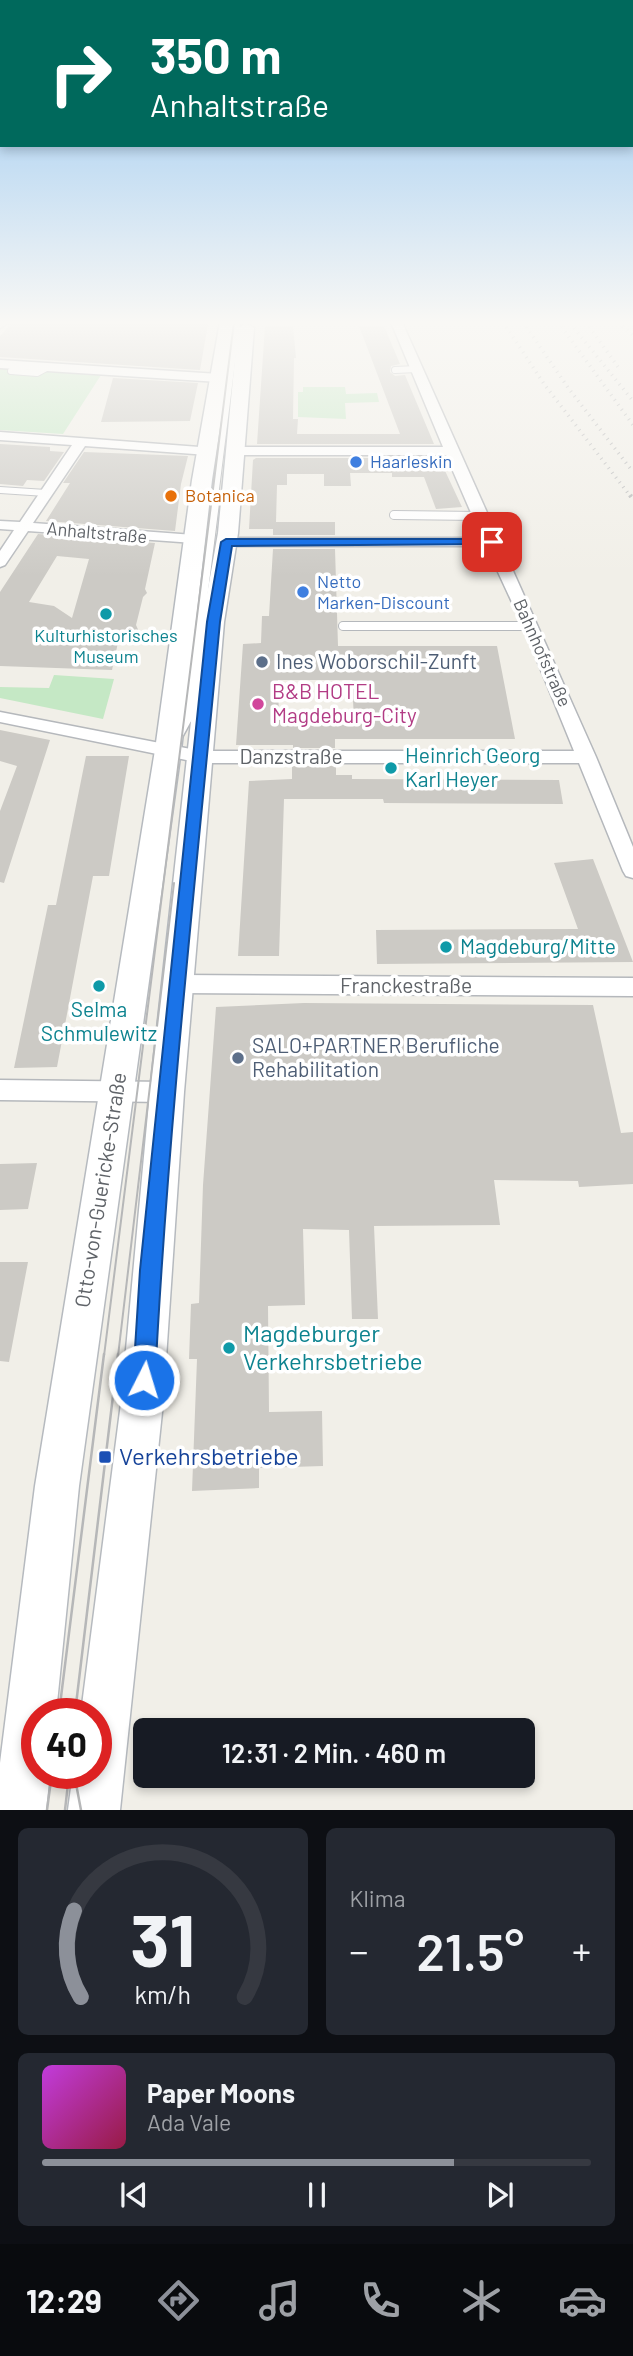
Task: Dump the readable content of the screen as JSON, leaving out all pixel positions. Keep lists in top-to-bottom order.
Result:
{
  "streets": {
    "street": [
      "Anhaltstraße",
      "Bahnhofstraße",
      "Danzstraße",
      "Franckestraße",
      "Otto-von-Guericke-Straße"
    ]
  },
  "crossings": [
    ["Anhaltstraße", "Otto-von-Guericke-Straße"],
    ["Bahnhofstraße", "Danzstraße"],
    ["Danzstraße", "Otto-von-Guericke-Straße"]
  ],
  "places": {
    "other": [
      "Haarleskin",
      "Botanica",
      "Netto Marken-Discount",
      "Kulturhistorisches Museum",
      "Ines Woborschil-Zunft",
      "B&B HOTEL Magdeburg-City",
      "Heinrich Georg Karl Heyer",
      "Magdeburg/Mitte",
      "Selma Schmulewitz",
      "SALO+PARTNER Berufliche Rehabilitation",
      "Magdeburger Verkehrsbetriebe"
    ],
    "transit": ["Verkehrsbetriebe"]
  },
  "page": {
    "turn": ["350 m", "Anhaltstraße"],
    "limit": "40",
    "trip": "12:31 · 2 Min. · 460 m",
    "tile": "Klima",
    "heat": ["−", "21.5°", "+"],
    "song": ["Paper Moons", "Ada Vale"],
    "tabs": "12:29",
    "gauge": ["31", "km/h"]
  }
}
